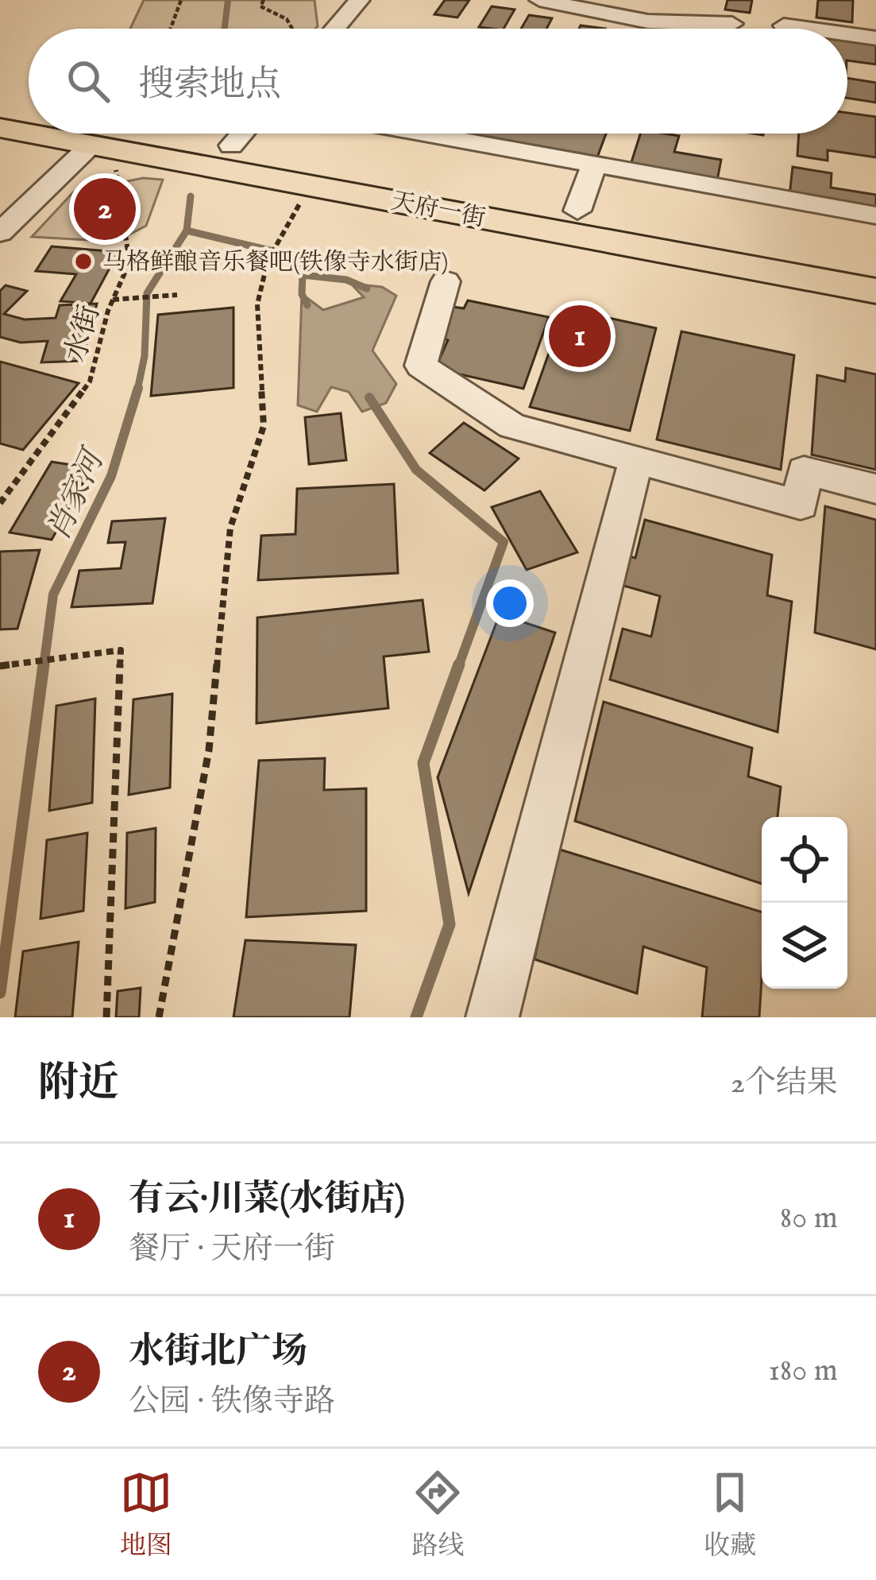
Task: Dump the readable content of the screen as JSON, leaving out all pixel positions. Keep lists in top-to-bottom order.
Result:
{
  "streets": {
    "main road": ["天府一街"],
    "path": ["水街"]
  },
  "crossings": [
    ["天府一街", "水街"]
  ],
  "water": ["肖家河"],
  "places": ["马格鲜酿音乐餐吧(铁像寺水街店)"],
  "page": {
    "search": "搜索地点",
    "pins": ["2", "1"],
    "heading": ["附近", "2个结果"],
    "list": [
      {
        "mark": "1",
        "name": "有云·川菜(水街店)",
        "note": "餐厅 · 天府一街",
        "value": "80 m"
      },
      {
        "mark": "2",
        "name": "水街北广场",
        "note": "公园 · 铁像寺路",
        "value": "180 m"
      }
    ],
    "nav": ["地图", "路线", "收藏"]
  }
}
